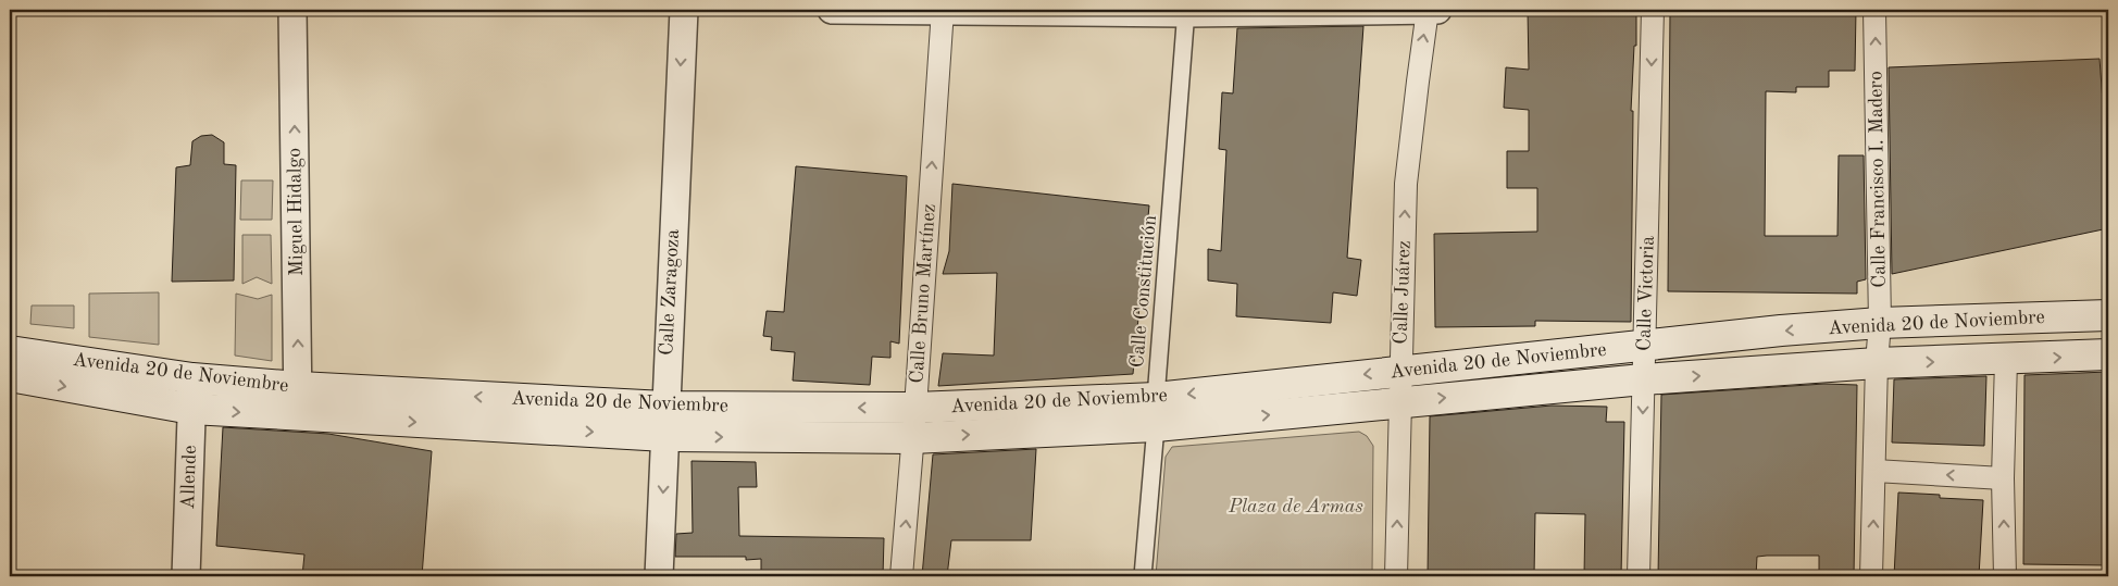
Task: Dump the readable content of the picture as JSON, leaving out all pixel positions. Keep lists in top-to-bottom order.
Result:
{
  "streets": {
    "main road": ["Avenida 20 de Noviembre"],
    "street": [
      "Calle Francisco I. Madero",
      "Miguel Hidalgo",
      "Calle Constitución",
      "Calle Zaragoza",
      "Calle Juárez",
      "Calle Bruno Martínez",
      "Calle Victoria",
      "Allende"
    ]
  },
  "crossings": [
    ["Calle Francisco I. Madero", "Avenida 20 de Noviembre"],
    ["Miguel Hidalgo", "Avenida 20 de Noviembre"],
    ["Calle Constitución", "Avenida 20 de Noviembre"],
    ["Calle Zaragoza", "Avenida 20 de Noviembre"],
    ["Calle Juárez", "Avenida 20 de Noviembre"],
    ["Calle Bruno Martínez", "Avenida 20 de Noviembre"],
    ["Calle Victoria", "Avenida 20 de Noviembre"],
    ["Avenida 20 de Noviembre", "Allende"]
  ],
  "one_way": [
    "Calle Francisco I. Madero",
    "Miguel Hidalgo",
    "Calle Zaragoza",
    "Calle Juárez",
    "Calle Bruno Martínez",
    "Calle Victoria"
  ],
  "parks": ["Plaza de Armas"]
}
